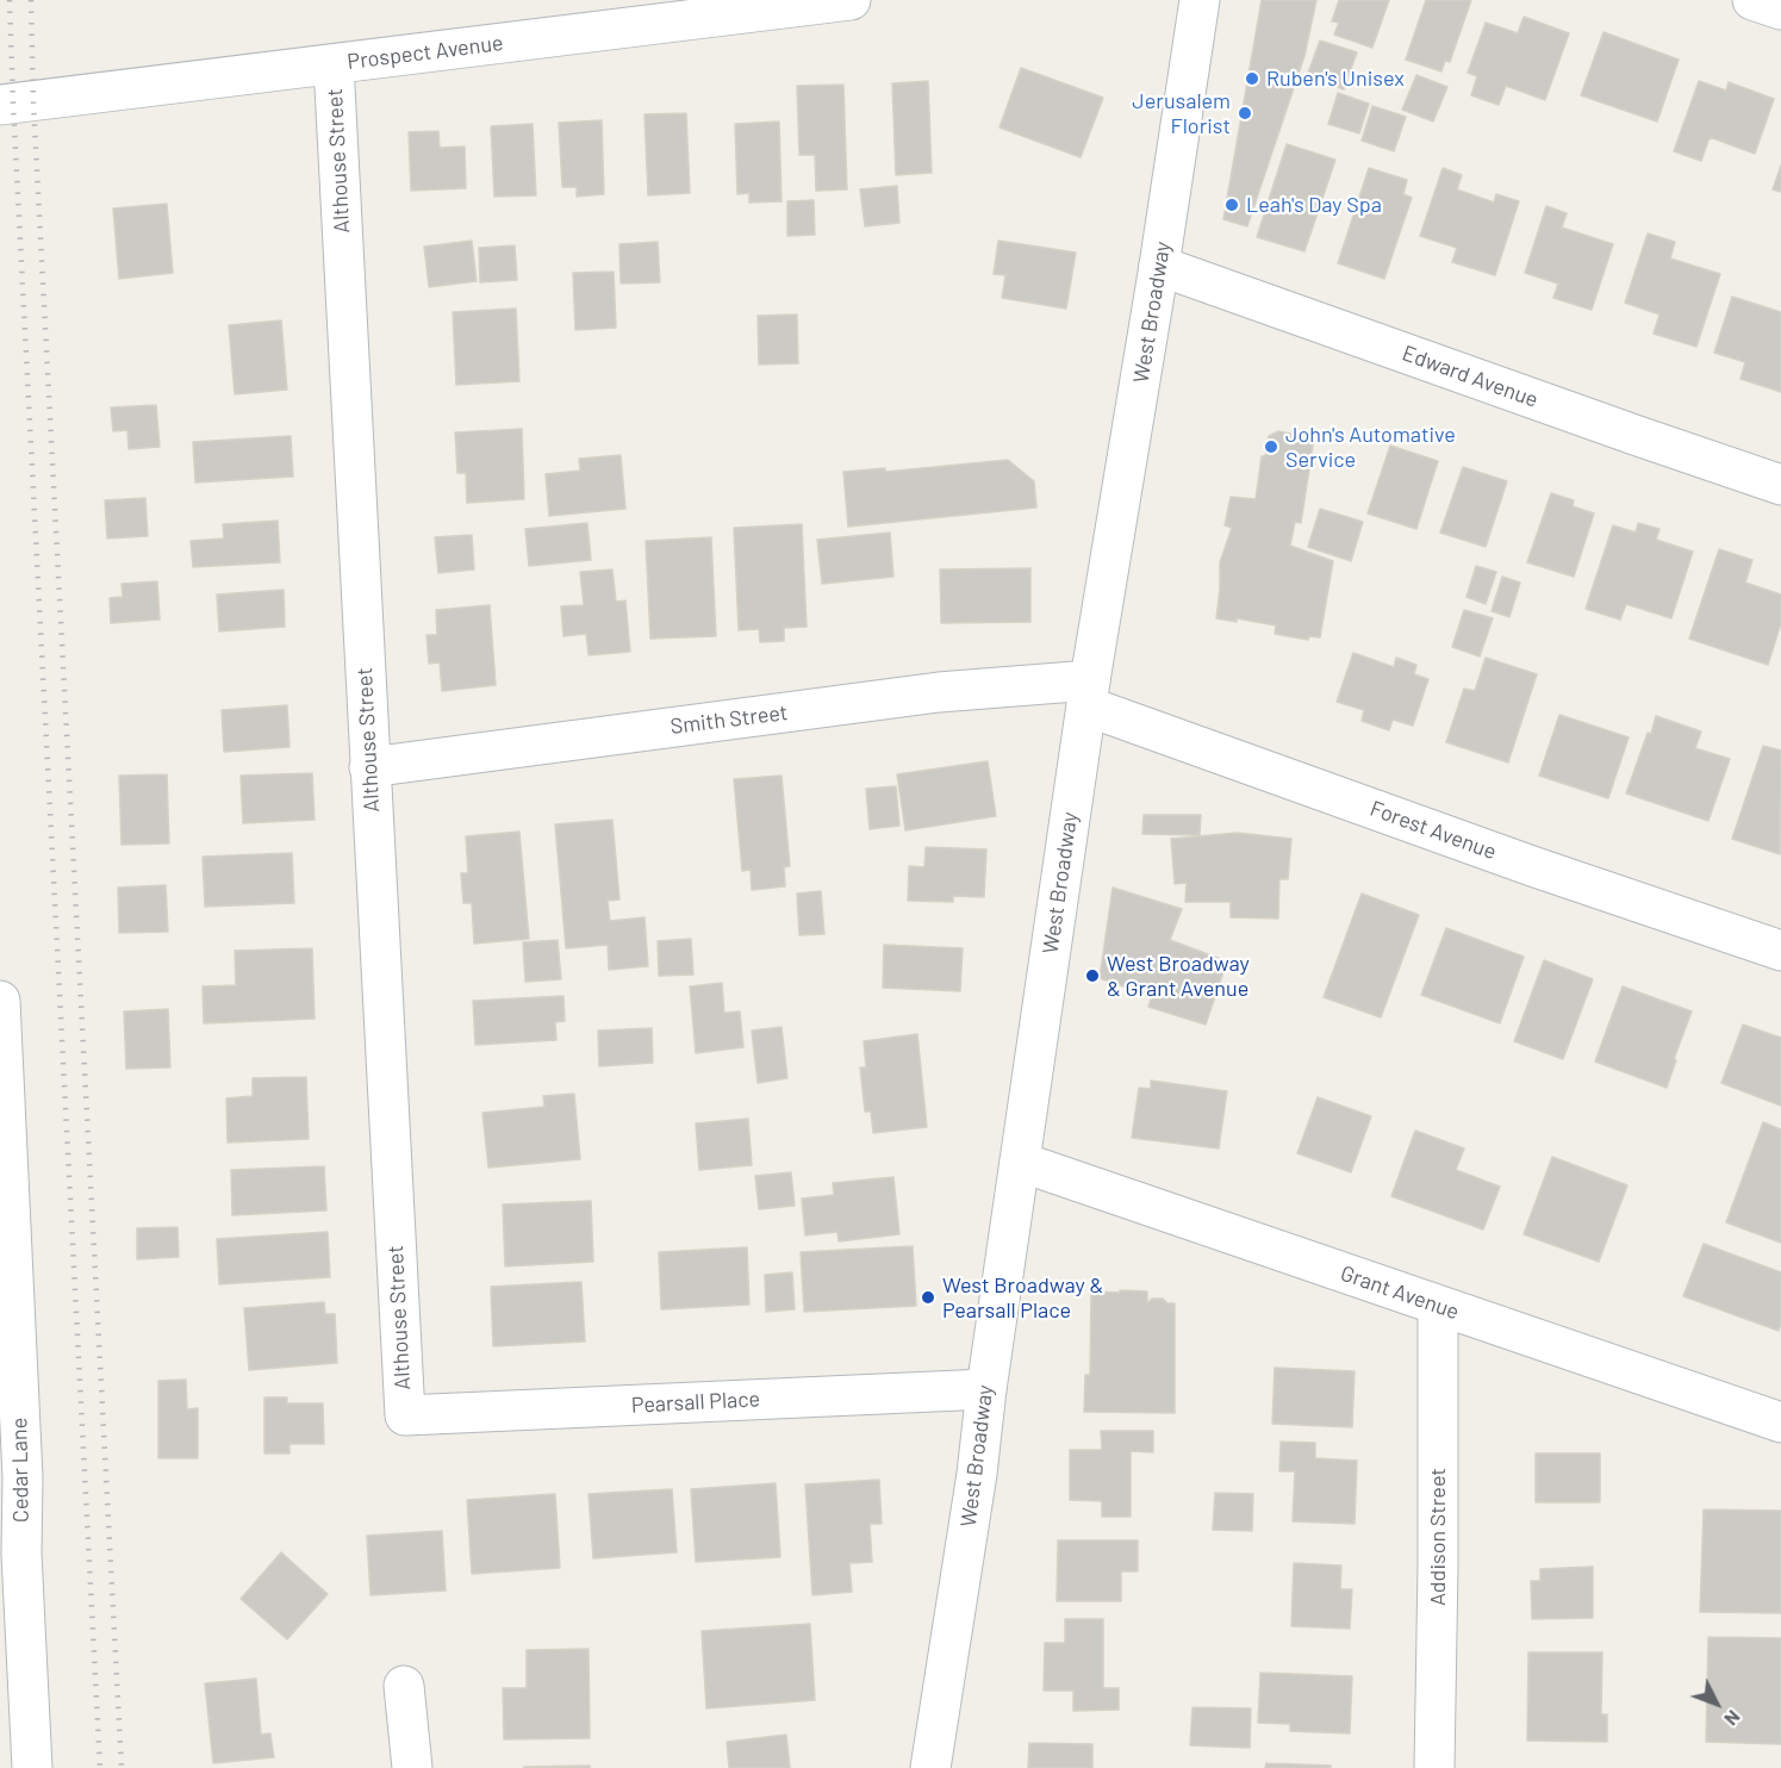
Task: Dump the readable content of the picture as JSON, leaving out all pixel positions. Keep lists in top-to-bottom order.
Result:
{
  "streets": {
    "street": [
      "Prospect Avenue",
      "Althouse Street",
      "West Broadway",
      "Edward Avenue",
      "Smith Street",
      "Forest Avenue",
      "Grant Avenue",
      "Pearsall Place",
      "Cedar Lane",
      "Addison Street"
    ]
  },
  "crossings": [
    ["Prospect Avenue", "Althouse Street"],
    ["Althouse Street", "Smith Street"],
    ["Althouse Street", "Pearsall Place"],
    ["West Broadway", "Edward Avenue"],
    ["West Broadway", "Smith Street"],
    ["West Broadway", "Forest Avenue"],
    ["West Broadway", "Grant Avenue"],
    ["West Broadway", "Pearsall Place"],
    ["Smith Street", "Forest Avenue"],
    ["Grant Avenue", "Addison Street"]
  ],
  "places": [
    "Ruben's Unisex",
    "Jerusalem Florist",
    "Leah's Day Spa",
    "John's Automative Service",
    "West Broadway & Grant Avenue",
    "West Broadway & Pearsall Place"
  ],
  "north": "bottom right"
}
